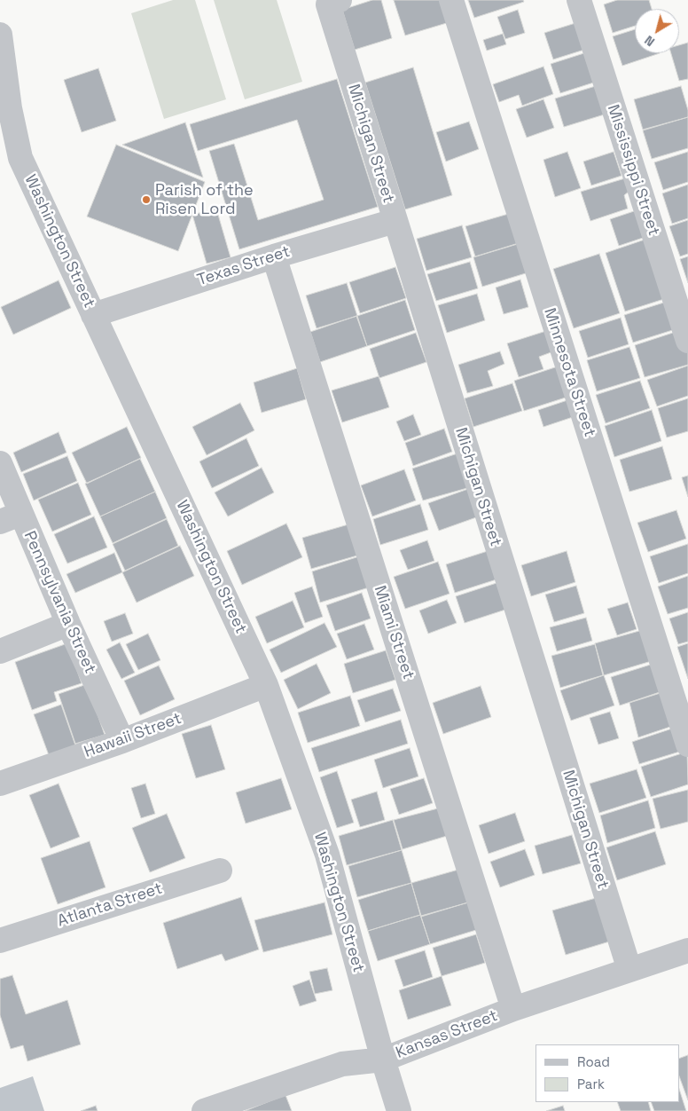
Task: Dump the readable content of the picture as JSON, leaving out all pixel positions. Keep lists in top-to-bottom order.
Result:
{
  "streets": {
    "street": [
      "Michigan Street",
      "Mississippi Street",
      "Washington Street",
      "Texas Street",
      "Minnesota Street",
      "Pennsylvania Street",
      "Miami Street",
      "Hawaii Street",
      "Atlanta Street",
      "Kansas Street"
    ]
  },
  "crossings": [
    ["Michigan Street", "Texas Street"],
    ["Michigan Street", "Kansas Street"],
    ["Washington Street", "Texas Street"],
    ["Washington Street", "Hawaii Street"],
    ["Washington Street", "Kansas Street"],
    ["Texas Street", "Miami Street"],
    ["Pennsylvania Street", "Hawaii Street"],
    ["Miami Street", "Kansas Street"]
  ],
  "places": ["Parish of the Risen Lord"],
  "legend": ["Road", "Park"],
  "north": "bottom left"
}
